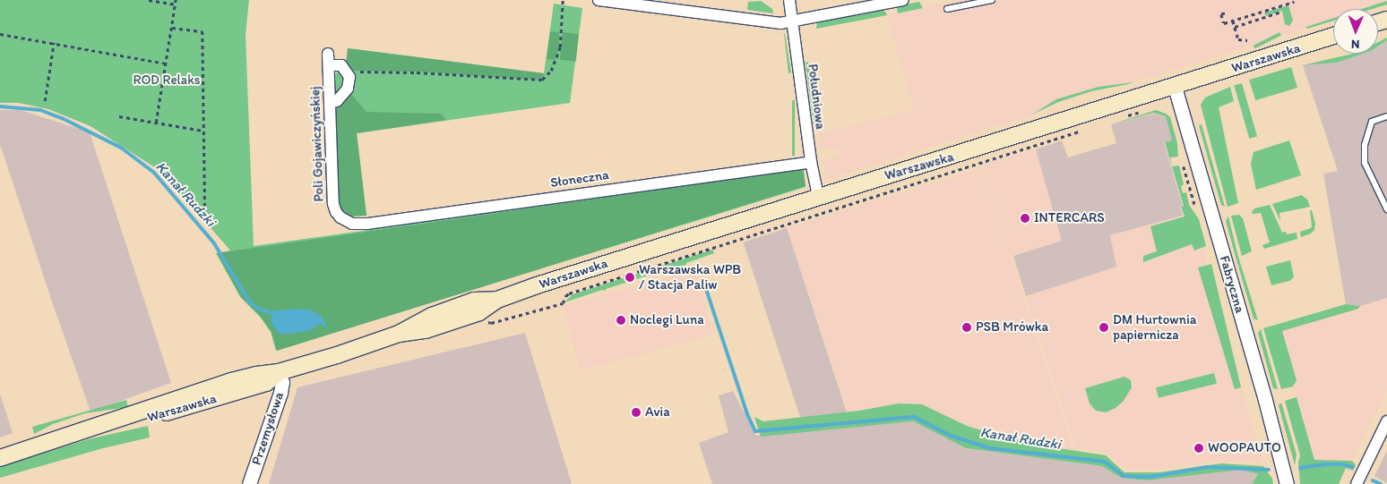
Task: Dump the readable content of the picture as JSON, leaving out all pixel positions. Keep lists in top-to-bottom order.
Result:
{
  "streets": {
    "main road": ["Warszawska"],
    "street": [
      "Południowa",
      "Poli Gojawiczyńskiej",
      "Słoneczna",
      "Fabryczna",
      "Przemysłowa"
    ]
  },
  "crossings": [
    ["Warszawska", "Południowa"],
    ["Warszawska", "Fabryczna"],
    ["Warszawska", "Przemysłowa"],
    ["Południowa", "Słoneczna"],
    ["Poli Gojawiczyńskiej", "Słoneczna"]
  ],
  "water": ["Kanał Rudzki"],
  "parks": ["ROD Relaks"],
  "places": [
    "INTERCARS",
    "Warszawska WPB / Stacja Paliw",
    "Noclegi Luna",
    "PSB Mrówka",
    "DM Hurtownia papiernicza",
    "Avia",
    "WOOPAUTO"
  ],
  "north": "bottom"
}
